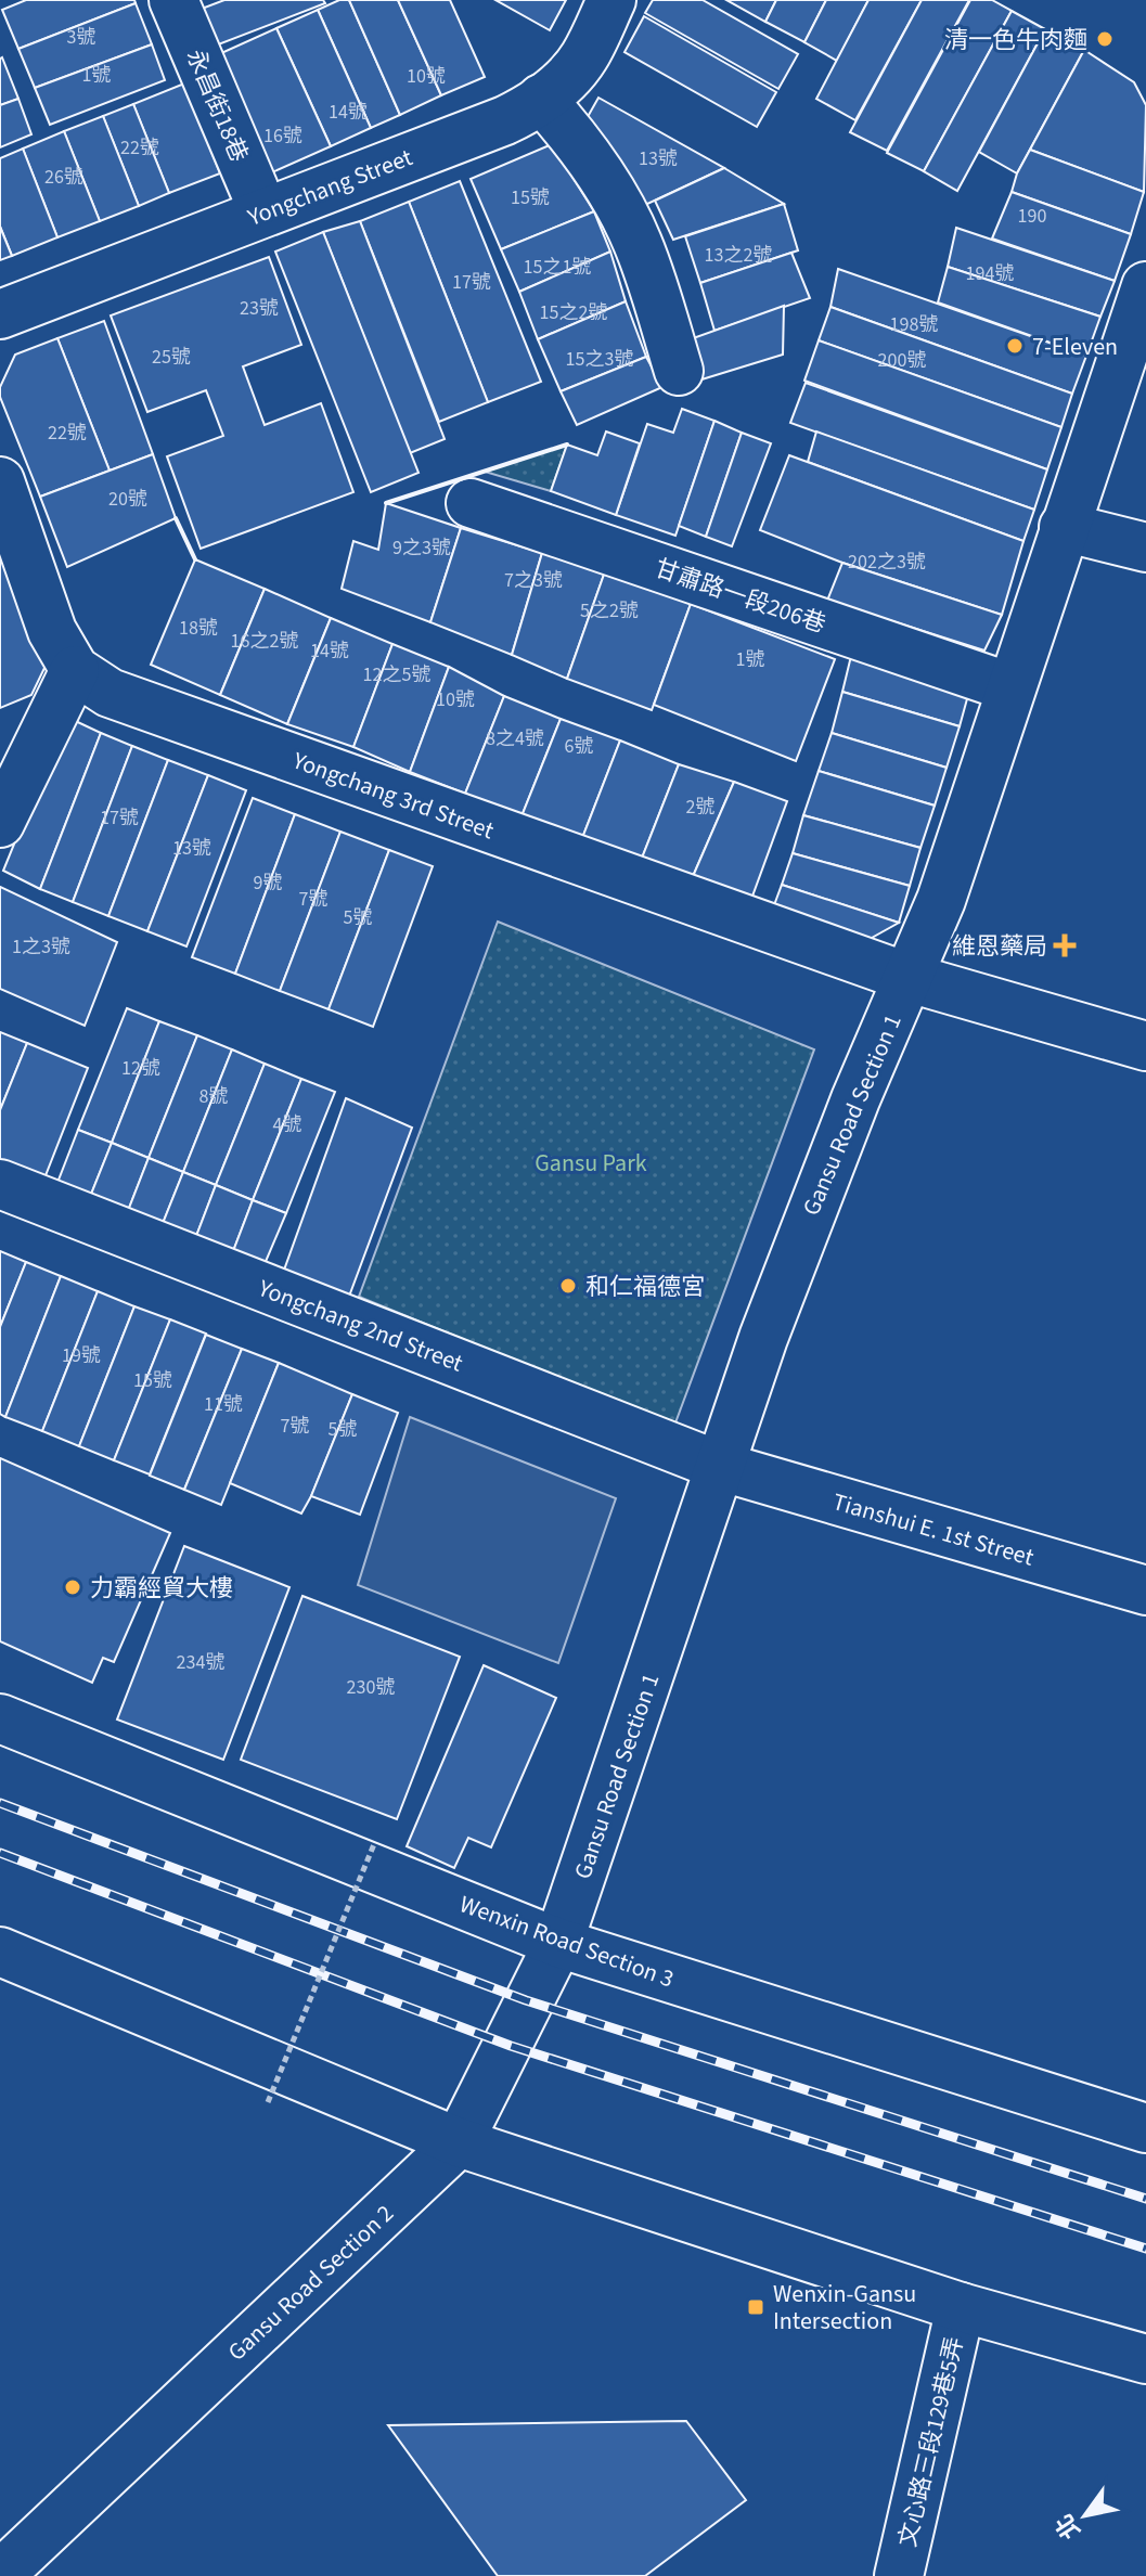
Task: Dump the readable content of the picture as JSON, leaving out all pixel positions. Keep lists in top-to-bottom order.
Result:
{
  "streets": {
    "street": [
      "永昌街18巷",
      "Yongchang Street",
      "甘肅路一段206巷",
      "Yongchang 3rd Street",
      "Gansu Road Section 1",
      "Yongchang 2nd Street",
      "Tianshui E. 1st Street",
      "Wenxin Road Section 3",
      "Gansu Road Section 2",
      "文心路三段129巷5弄"
    ]
  },
  "crossings": [
    ["永昌街18巷", "Yongchang Street"],
    ["甘肅路一段206巷", "Gansu Road Section 1"],
    ["Yongchang 3rd Street", "Gansu Road Section 1"],
    ["Gansu Road Section 1", "Yongchang 2nd Street"],
    ["Gansu Road Section 1", "Tianshui E. 1st Street"],
    ["Gansu Road Section 1", "Wenxin Road Section 3"],
    ["Gansu Road Section 1", "Gansu Road Section 2"],
    ["Yongchang 2nd Street", "Tianshui E. 1st Street"],
    ["Wenxin Road Section 3", "Gansu Road Section 2"]
  ],
  "parks": ["Gansu Park"],
  "places": {
    "other": [
      "清一色牛肉麵",
      "7-Eleven",
      "和仁福德宮",
      "力霸經貿大樓"
    ],
    "health": ["維恩藥局"],
    "transit": ["Wenxin-Gansu Intersection"]
  },
  "house_numbers": [
    "3號",
    "1號",
    "10號",
    "14號",
    "16號",
    "22號",
    "13號",
    "26號",
    "15號",
    "190",
    "13之2號",
    "15之1號",
    "194號",
    "17號",
    "23號",
    "15之2號",
    "198號",
    "25號",
    "15之3號",
    "200號",
    "22號",
    "20號",
    "9之3號",
    "202之3號",
    "7之3號",
    "5之2號",
    "18號",
    "16之2號",
    "14號",
    "1號",
    "12之5號",
    "10號",
    "8之4號",
    "6號",
    "2號",
    "17號",
    "13號",
    "9號",
    "7號",
    "5號",
    "1之3號",
    "12號",
    "8號",
    "4號",
    "19號",
    "15號",
    "11號",
    "7號",
    "5號",
    "234號",
    "230號"
  ],
  "north": "bottom left"
}
